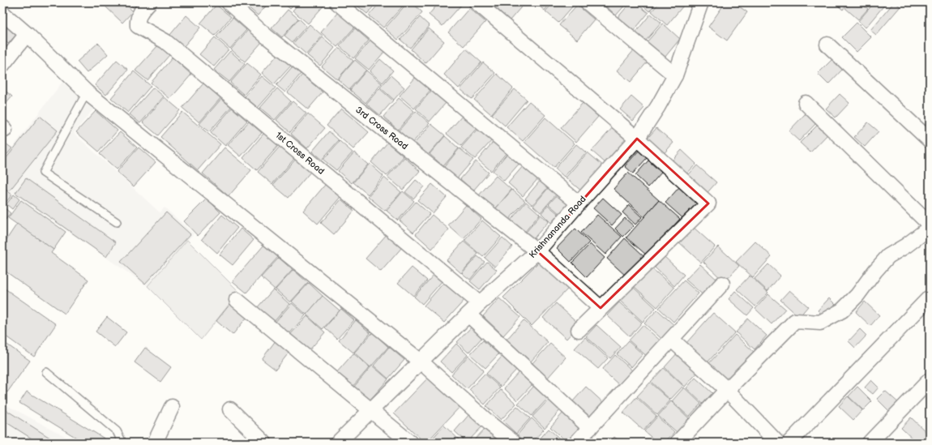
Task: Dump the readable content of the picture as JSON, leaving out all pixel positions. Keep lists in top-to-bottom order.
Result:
{
  "streets": {
    "street": ["3rd Cross Road", "1st Cross Road", "Krishnananda Road"]
  },
  "crossings": [
    ["3rd Cross Road", "Krishnananda Road"],
    ["1st Cross Road", "Krishnananda Road"]
  ]
}
